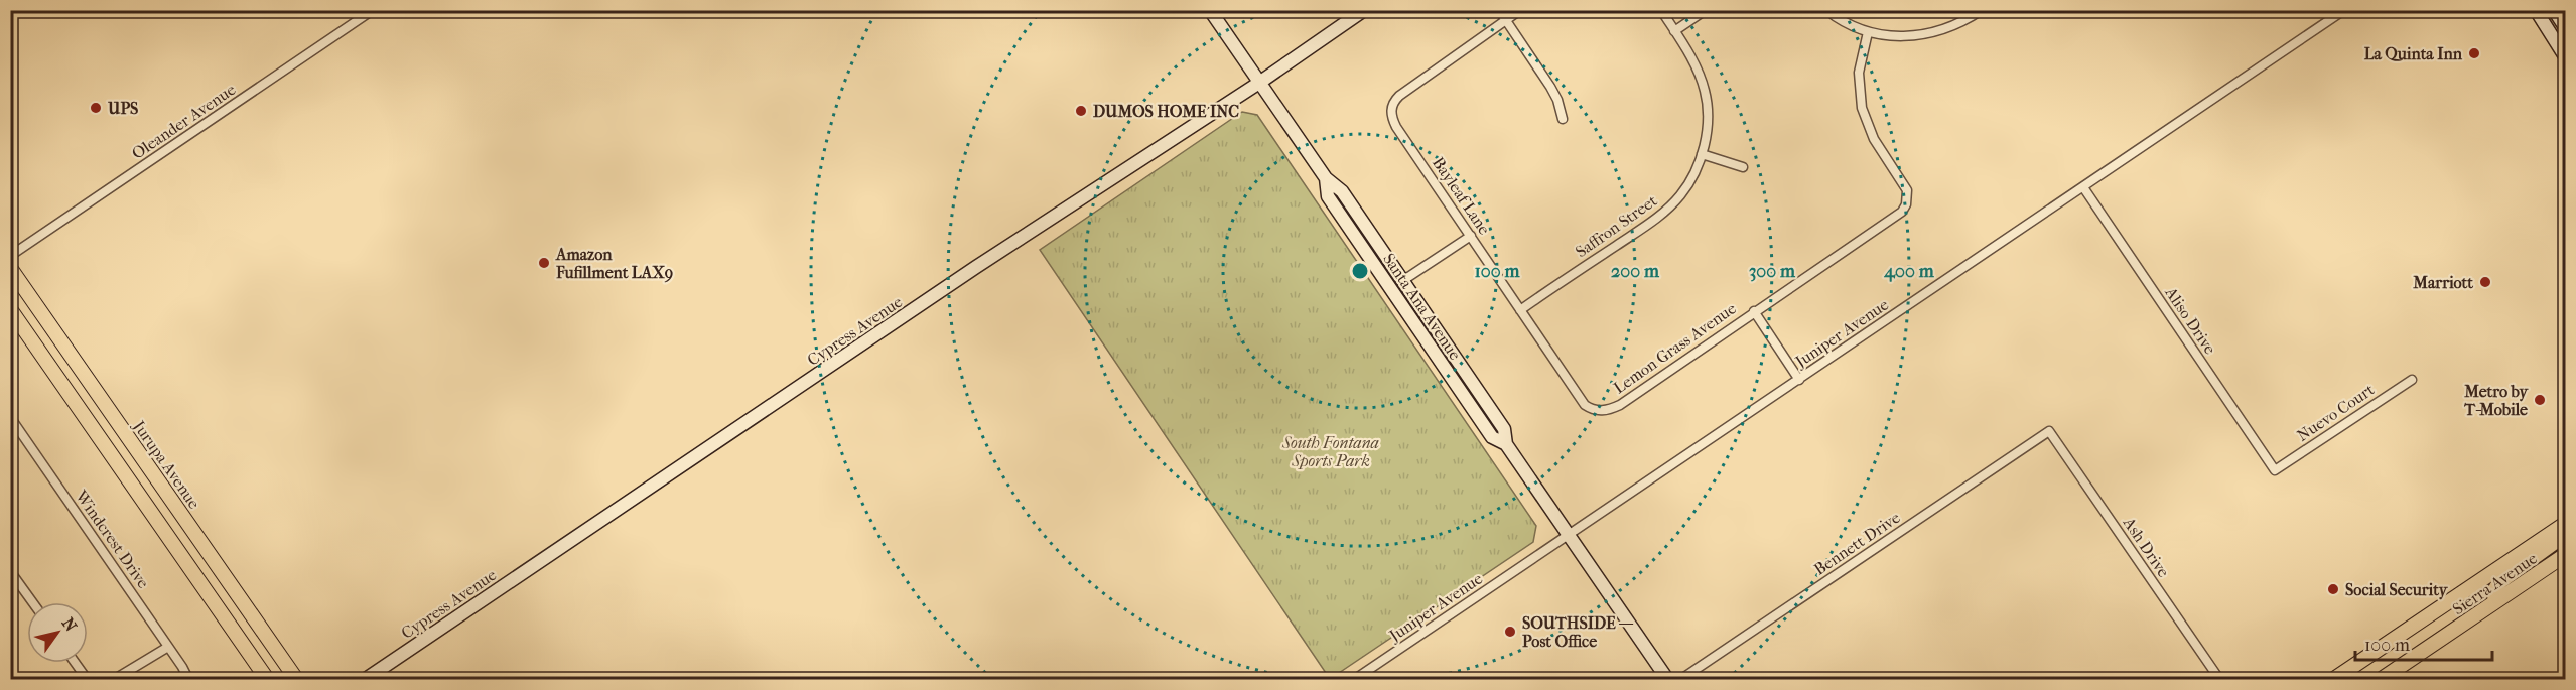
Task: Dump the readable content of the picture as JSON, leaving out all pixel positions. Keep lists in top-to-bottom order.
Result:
{
  "streets": {
    "main road": ["Jurupa Avenue", "Sierra Avenue"],
    "street": [
      "Oleander Avenue",
      "Bayleaf Lane",
      "Saffron Street",
      "Santa Ana Avenue",
      "Aliso Drive",
      "Cypress Avenue",
      "Juniper Avenue",
      "Lemon Grass Avenue",
      "Nuevo Court",
      "Windcrest Drive",
      "Bennett Drive",
      "Ash Drive"
    ]
  },
  "crossings": [
    ["Bayleaf Lane", "Saffron Street"],
    ["Bayleaf Lane", "Lemon Grass Avenue"],
    ["Santa Ana Avenue", "Cypress Avenue"],
    ["Santa Ana Avenue", "Juniper Avenue"],
    ["Aliso Drive", "Juniper Avenue"],
    ["Aliso Drive", "Nuevo Court"],
    ["Bennett Drive", "Ash Drive"]
  ],
  "parks": ["South Fontana Sports Park"],
  "places": [
    "La Quinta Inn",
    "UPS",
    "DUMOS HOME INC",
    "Amazon Fufillment LAX9",
    "Marriott",
    "Metro by T-Mobile",
    "Social Security",
    "SOUTHSIDE — Post Office"
  ],
  "scale_bar": "100 m",
  "north": "top right",
  "rings": [
    "100 m",
    "200 m",
    "300 m",
    "400 m"
  ]
}
